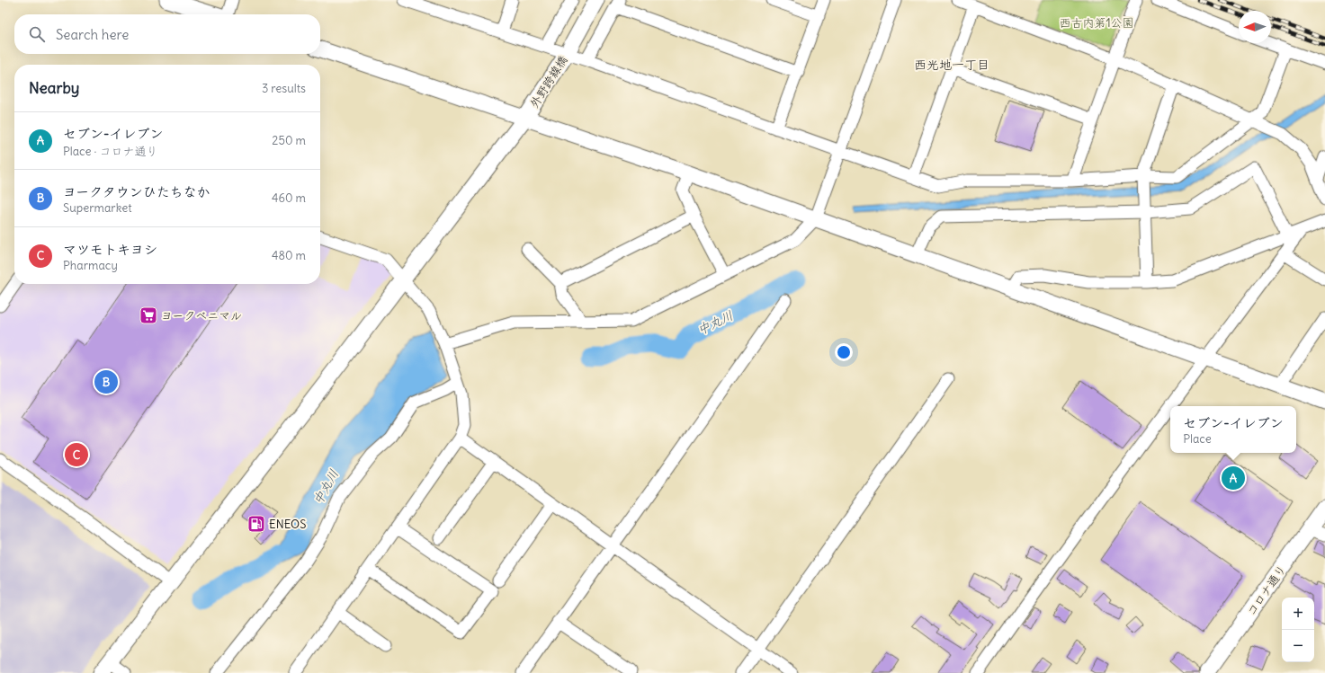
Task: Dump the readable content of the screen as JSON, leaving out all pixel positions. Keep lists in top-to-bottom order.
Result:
{
  "streets": {
    "street": ["外野跨線橋", "コロナ通り"]
  },
  "districts": ["西光地一丁目"],
  "water": ["中丸川"],
  "parks": ["西古内第1公園"],
  "places": {
    "supermarket": ["ヨークベニマル"],
    "fuel station": ["ENEOS"]
  },
  "north": "left",
  "page": {
    "search": "Search here",
    "heading": ["Nearby", "3 results"],
    "list": [
      {
        "mark": "A",
        "name": "セブン-イレブン",
        "note": "Place · コロナ通り",
        "value": "250 m"
      },
      {
        "mark": "B",
        "name": "ヨークタウンひたちなか",
        "note": "Supermarket",
        "value": "460 m"
      },
      {
        "mark": "C",
        "name": "マツモトキヨシ",
        "note": "Pharmacy",
        "value": "480 m"
      }
    ],
    "pins": ["B", "C", "A"],
    "popup": ["セブン-イレブン", "Place"],
    "map_buttons": ["+", "−"]
  }
}
